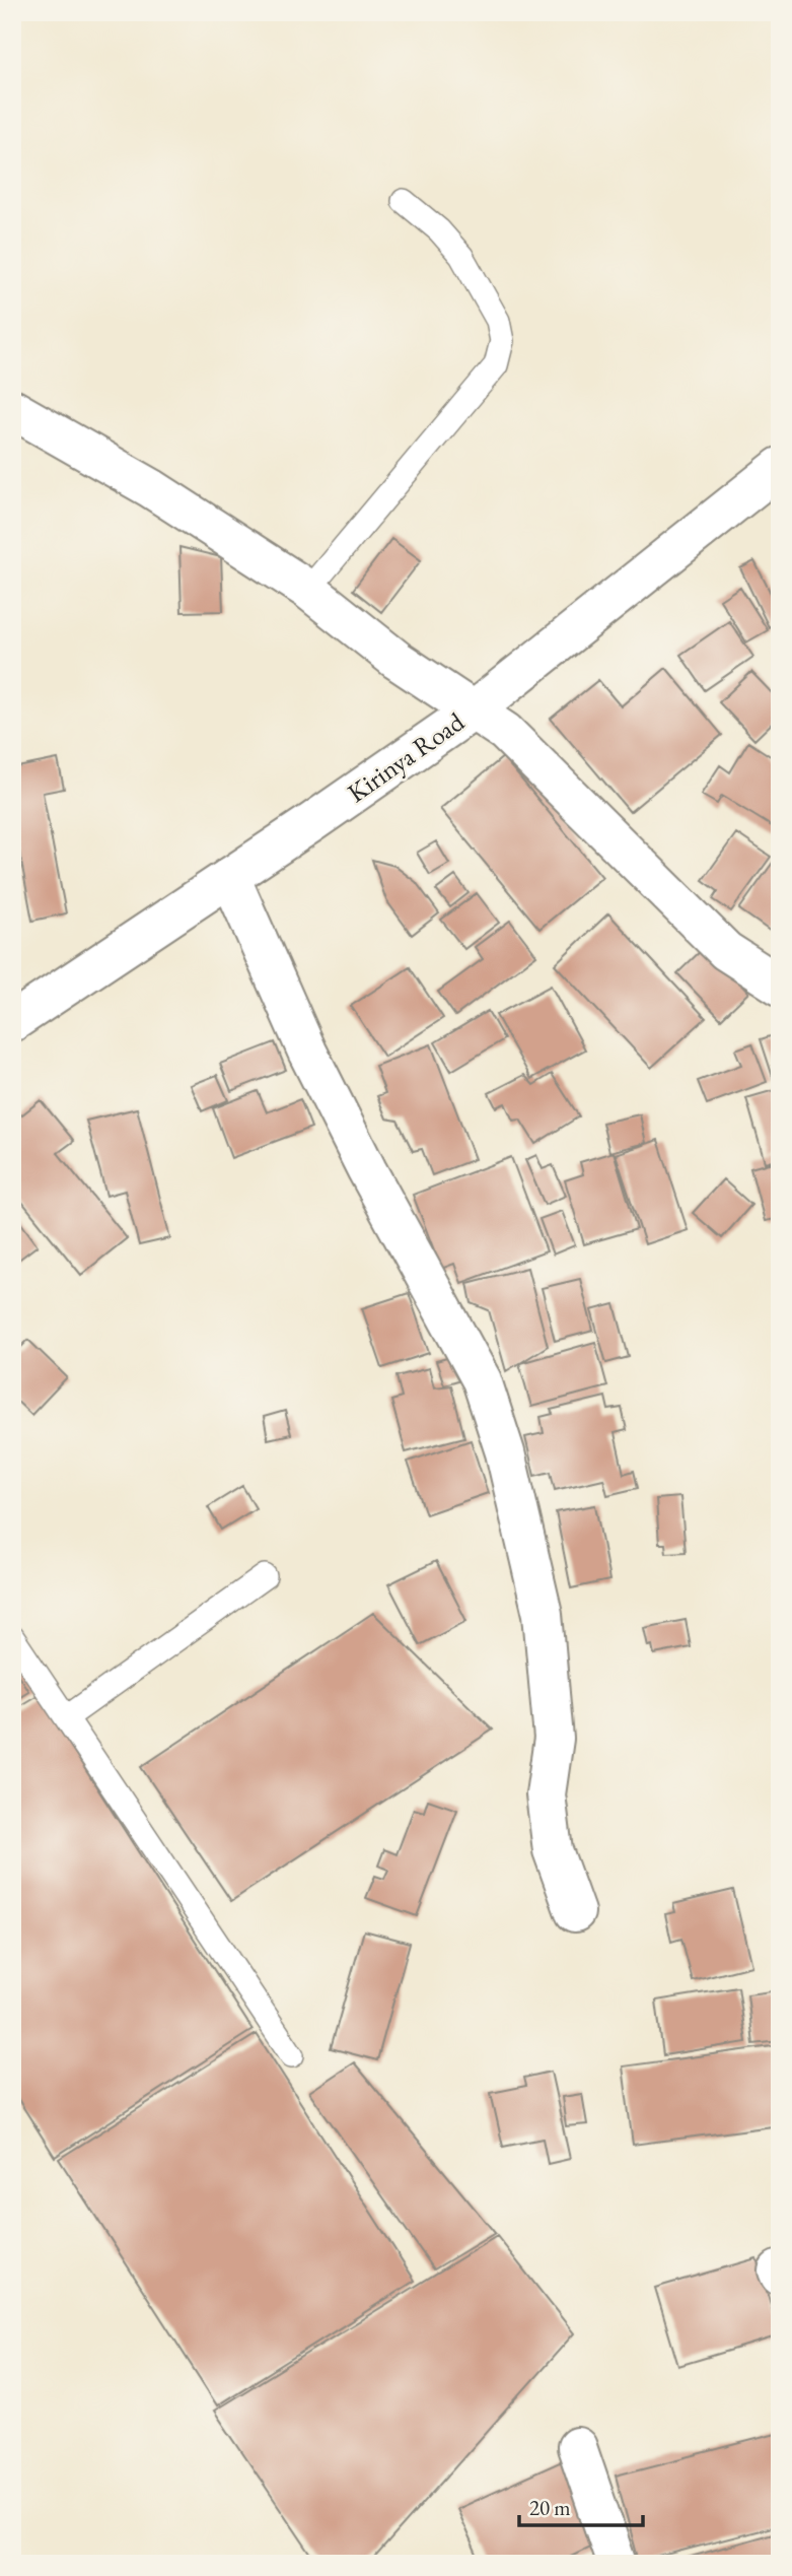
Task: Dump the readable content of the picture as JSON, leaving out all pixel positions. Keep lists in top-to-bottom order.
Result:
{
  "streets": {
    "street": ["Kirinya Road"]
  },
  "scale_bar": "20 m"
}
